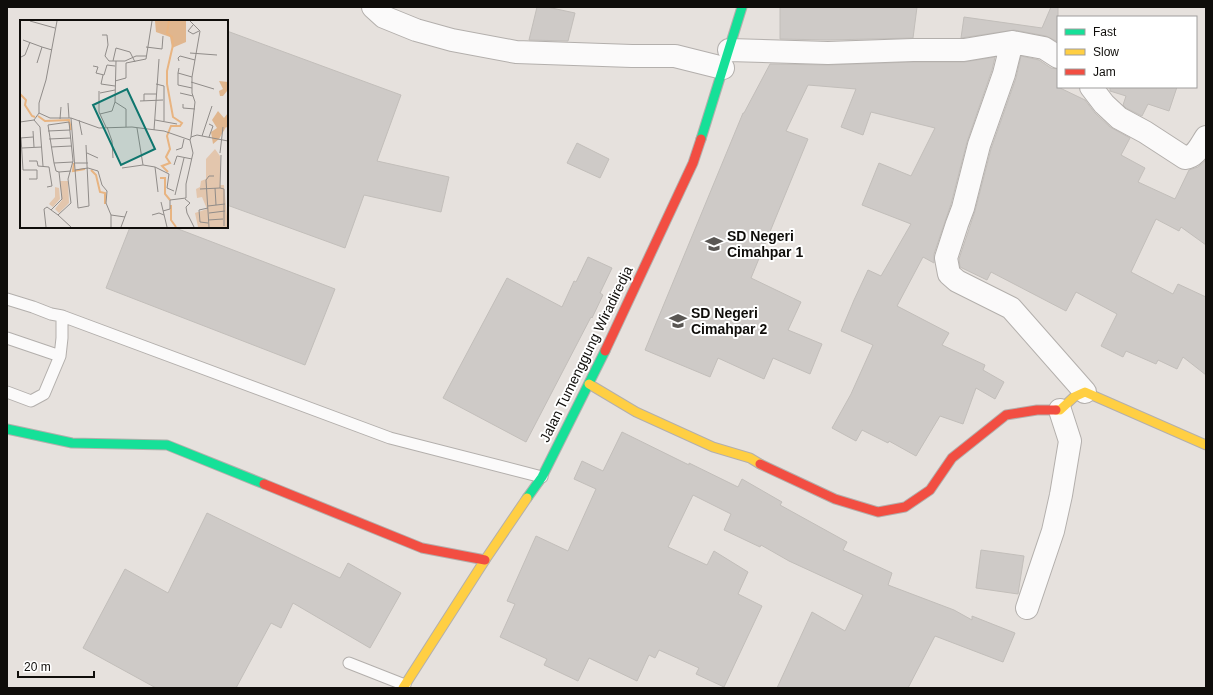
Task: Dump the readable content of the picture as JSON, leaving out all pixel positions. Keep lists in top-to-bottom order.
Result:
{
  "streets": {
    "street": ["Jalan Tumenggung Wiradiredja"]
  },
  "places": {
    "school or university": ["SD Negeri Cimahpar 1", "SD Negeri Cimahpar 2"]
  },
  "legend": ["Fast", "Slow", "Jam"],
  "scale_bar": "20 m"
}
